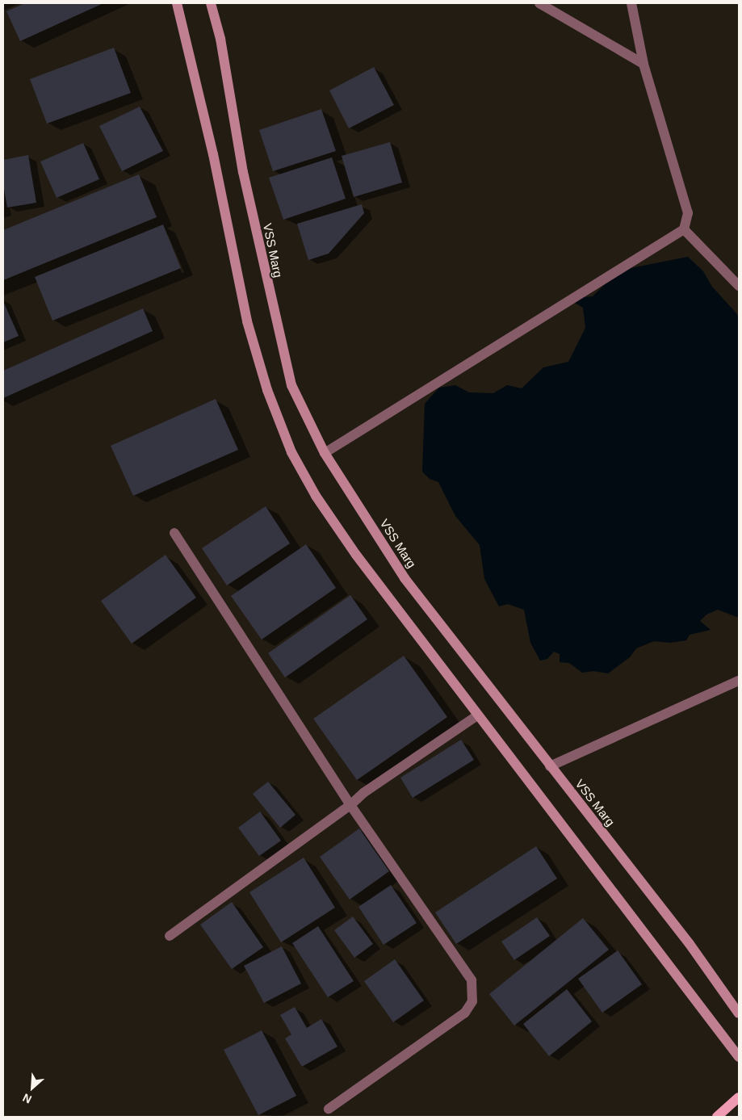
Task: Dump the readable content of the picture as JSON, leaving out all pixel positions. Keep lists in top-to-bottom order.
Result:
{
  "streets": {
    "main road": ["VSS Marg"]
  },
  "north": "bottom left"
}
